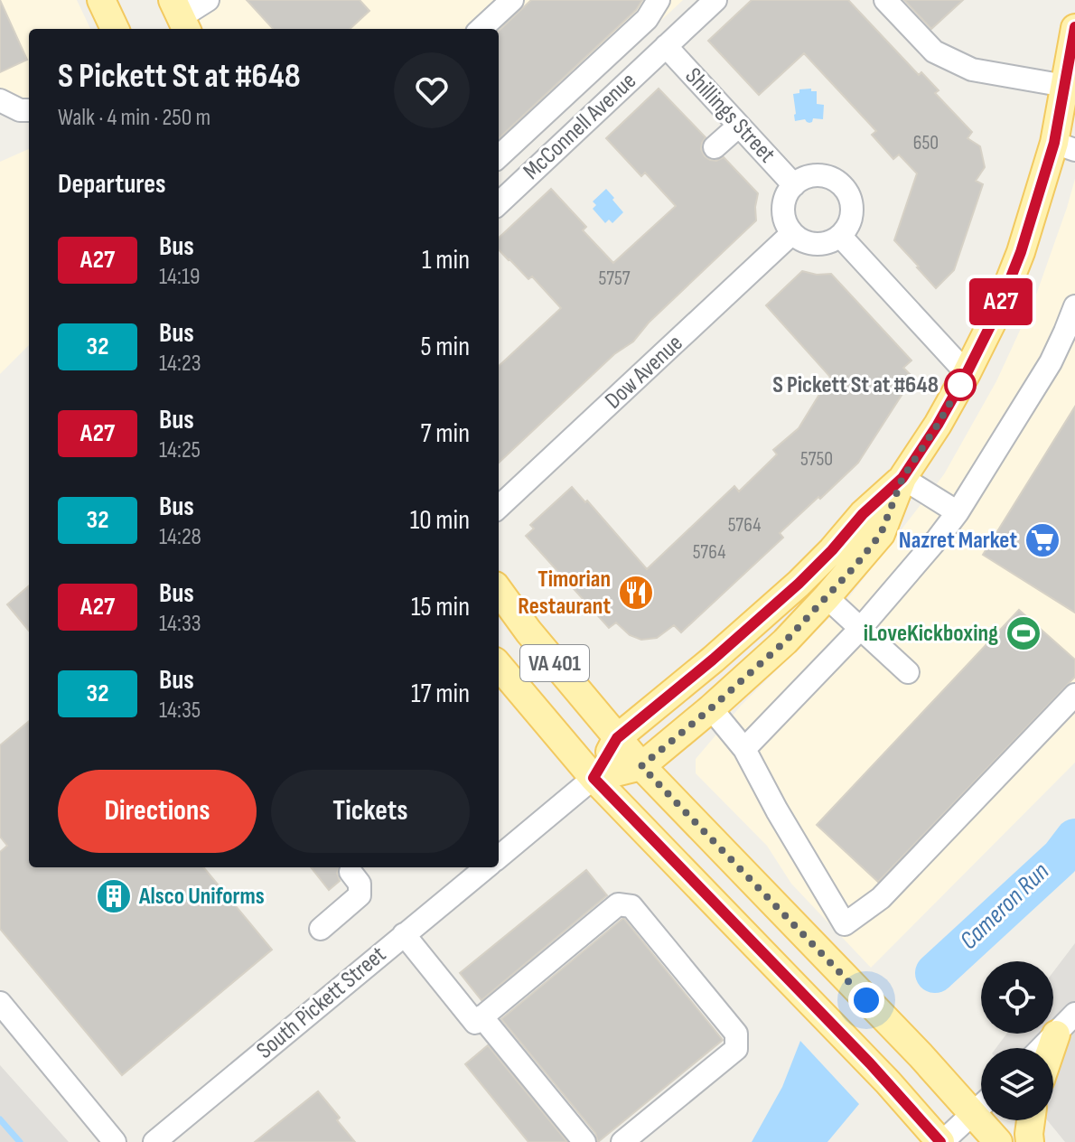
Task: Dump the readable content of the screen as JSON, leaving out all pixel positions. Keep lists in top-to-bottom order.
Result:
{
  "streets": {
    "main road": ["VA 401"],
    "street": [
      "Shillings Street",
      "McConnell Avenue",
      "Dow Avenue",
      "South Pickett Street"
    ]
  },
  "crossings": [
    ["Shillings Street", "McConnell Avenue"],
    ["Shillings Street", "Dow Avenue"]
  ],
  "water": ["Cameron Run"],
  "places": {
    "other": ["S Pickett St at #648"],
    "supermarket": ["Nazret Market"],
    "restaurant": ["Timorian Restaurant"],
    "sports": ["iLoveKickboxing"],
    "building": ["Alsco Uniforms"]
  },
  "lines": ["bus line A27"],
  "house_numbers": [
    "650",
    "5757",
    "5750",
    "5764",
    "5764"
  ],
  "page": {
    "on_map": "A27",
    "heading": [
      ["S Pickett St at #648", "Walk · 4 min · 250 m"],
      "Departures"
    ],
    "list": [
      {
        "mark": "A27",
        "name": "Bus",
        "note": "14:19",
        "value": "1 min"
      },
      {
        "mark": "32",
        "name": "Bus",
        "note": "14:23",
        "value": "5 min"
      },
      {
        "mark": "A27",
        "name": "Bus",
        "note": "14:25",
        "value": "7 min"
      },
      {
        "mark": "32",
        "name": "Bus",
        "note": "14:28",
        "value": "10 min"
      },
      {
        "mark": "A27",
        "name": "Bus",
        "note": "14:33",
        "value": "15 min"
      },
      {
        "mark": "32",
        "name": "Bus",
        "note": "14:35",
        "value": "17 min"
      }
    ],
    "buttons": ["Directions", "Tickets"]
  }
}
